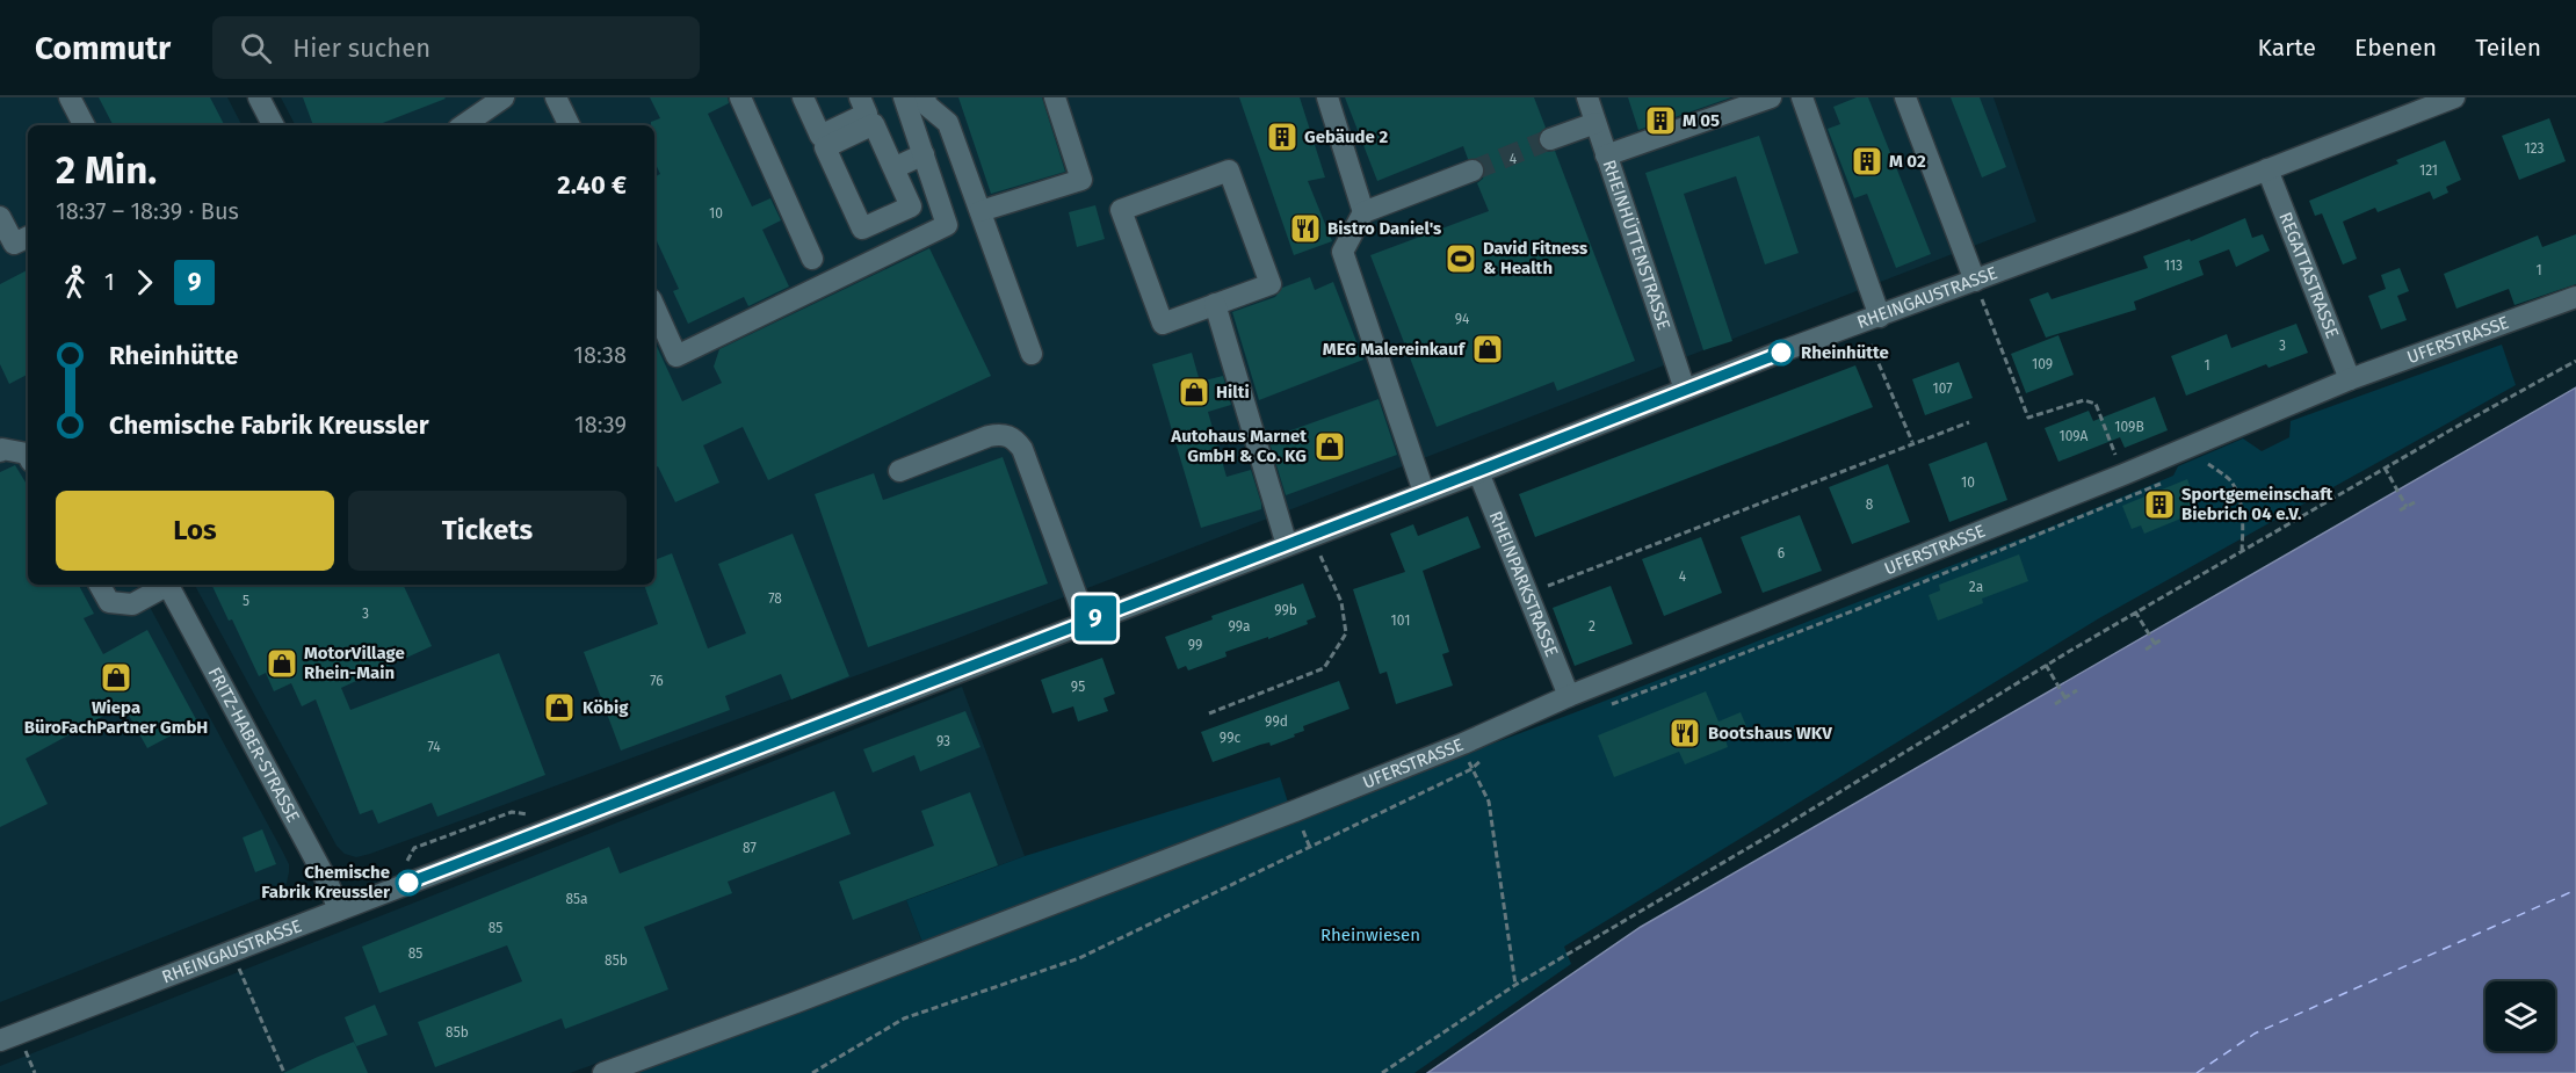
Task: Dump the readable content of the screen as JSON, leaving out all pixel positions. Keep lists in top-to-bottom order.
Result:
{
  "streets": {
    "street": [
      "RHEINHÜTTENSTRASSE",
      "REGATTASTRASSE",
      "RHEINGAUSTRASSE",
      "UFERSTRASSE",
      "RHEINPARKSTRASSE",
      "FRITZ-HABER-STRASSE"
    ]
  },
  "crossings": [
    ["RHEINHÜTTENSTRASSE", "RHEINGAUSTRASSE"],
    ["REGATTASTRASSE", "RHEINGAUSTRASSE"],
    ["REGATTASTRASSE", "UFERSTRASSE"],
    ["RHEINGAUSTRASSE", "RHEINPARKSTRASSE"],
    ["RHEINGAUSTRASSE", "FRITZ-HABER-STRASSE"],
    ["UFERSTRASSE", "RHEINPARKSTRASSE"]
  ],
  "parks": ["Rheinwiesen"],
  "places": {
    "building": [
      "M 05",
      "Gebäude 2",
      "M 02",
      "Sportgemeinschaft Biebrich 04 e.V."
    ],
    "restaurant": ["Bistro Daniel's", "Bootshaus WKV"],
    "sports": ["David Fitness & Health"],
    "shop": [
      "MEG Malereinkauf",
      "Hilti",
      "Autohaus Marnet GmbH & Co. KG",
      "MotorVillage Rhein-Main",
      "Wiepa BüroFachPartner GmbH",
      "Köbig"
    ],
    "other": ["Rheinhütte", "Chemische Fabrik Kreussler"]
  },
  "lines": ["bus line 9"],
  "house_numbers": [
    "123",
    "4",
    "121",
    "10",
    "113",
    "1",
    "94",
    "3",
    "109",
    "1",
    "107",
    "109B",
    "109A",
    "10",
    "8",
    "6",
    "4",
    "2a",
    "78",
    "5",
    "99b",
    "3",
    "101",
    "99a",
    "2",
    "99",
    "76",
    "95",
    "99d",
    "99c",
    "93",
    "74",
    "87",
    "85a",
    "85",
    "85",
    "85b",
    "85b"
  ],
  "page": {
    "header": "Commutr",
    "search": "Hier suchen",
    "nav": ["Karte", "Ebenen", "Teilen"],
    "on_map": "9",
    "heading": ["2 Min.", "18:37 – 18:39 · Bus", "2.40 €"],
    "legs": ["1", "9"],
    "list": [
      {
        "name": "Rheinhütte",
        "value": "18:38"
      },
      {
        "name": "Chemische Fabrik Kreussler",
        "value": "18:39"
      }
    ],
    "buttons": ["Los", "Tickets"]
  }
}
